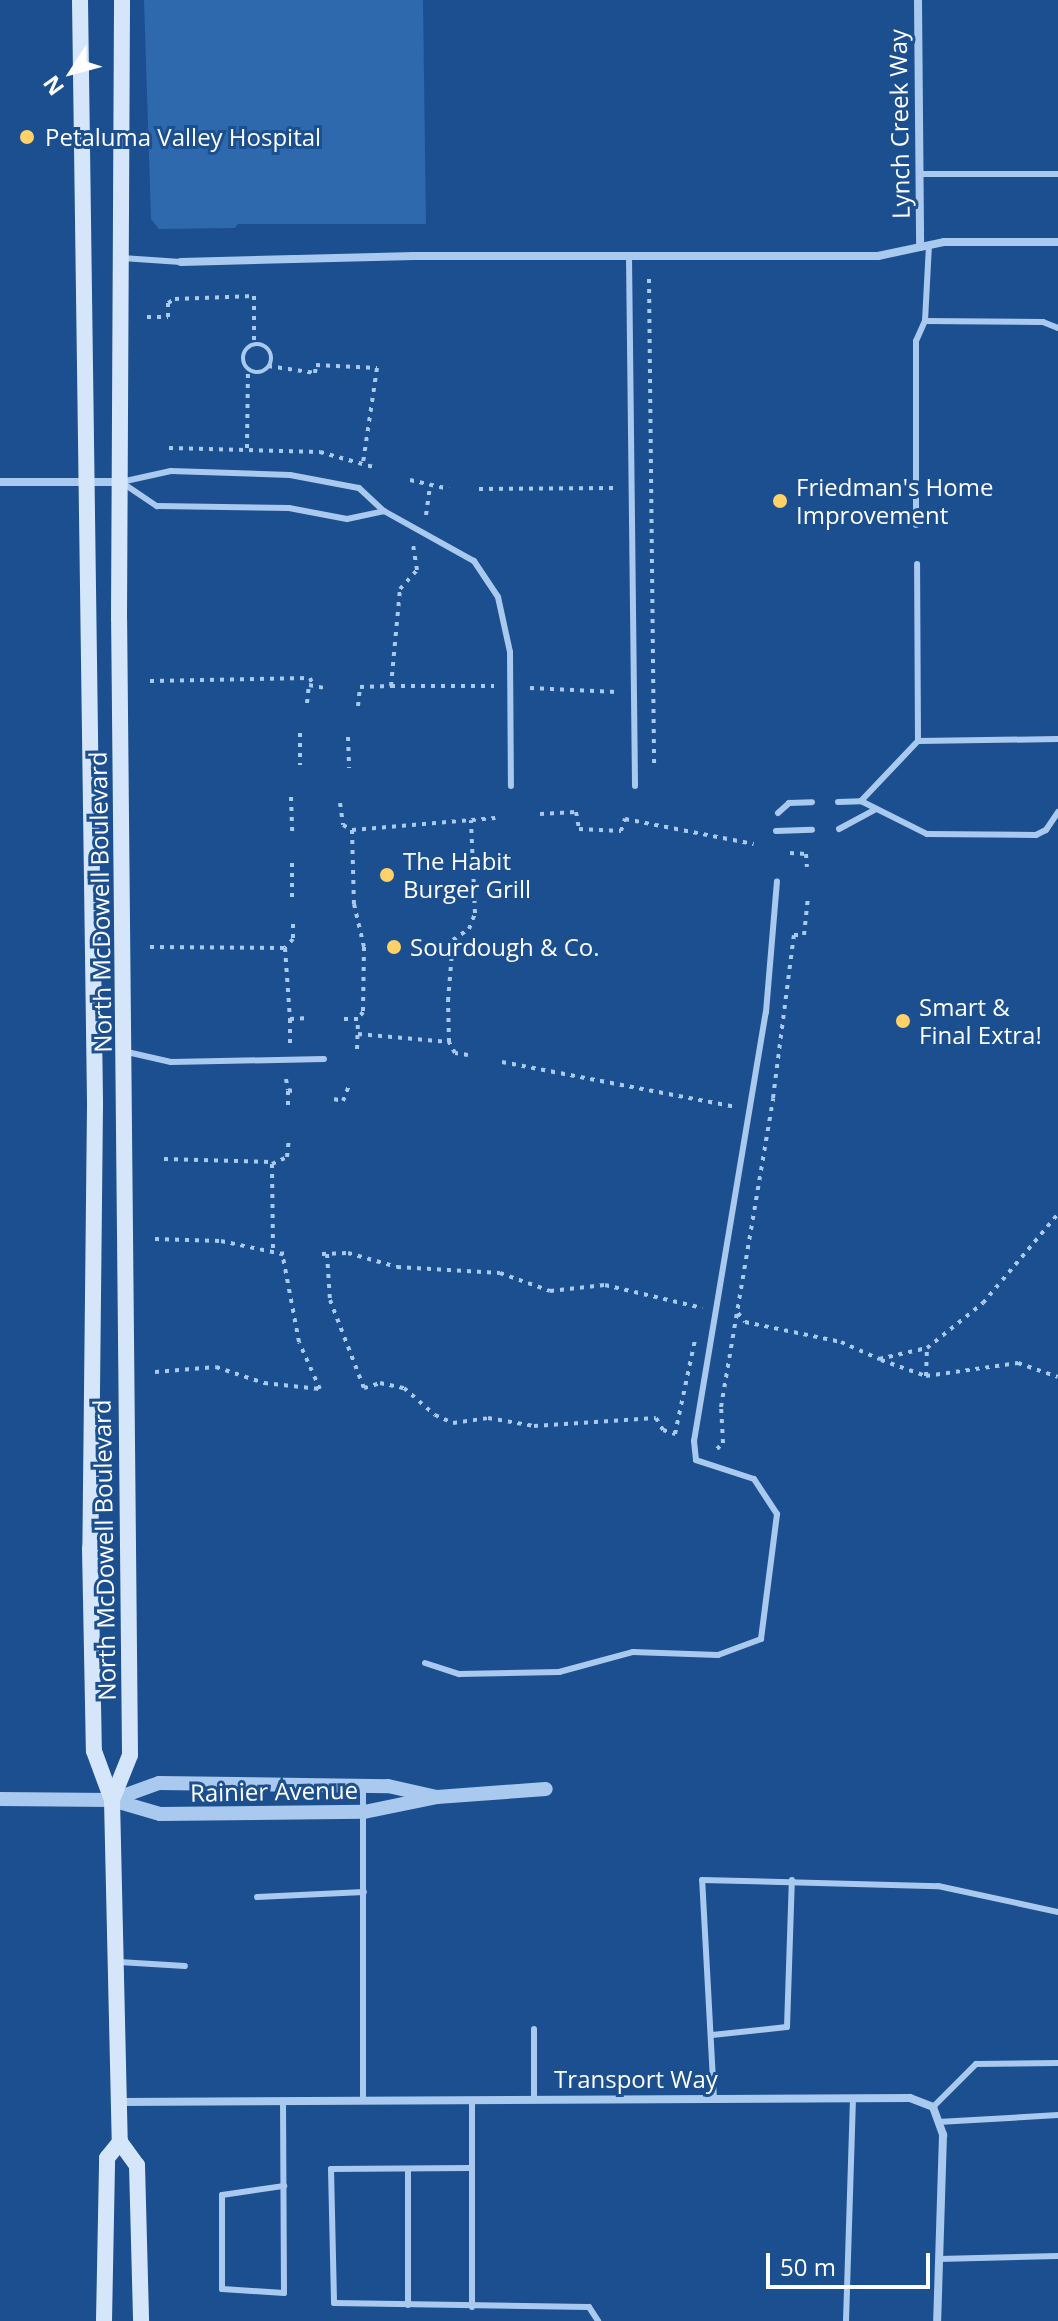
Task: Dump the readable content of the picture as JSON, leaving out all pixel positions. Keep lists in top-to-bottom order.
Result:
{
  "streets": {
    "main road": ["North McDowell Boulevard"],
    "street": ["Lynch Creek Way", "Rainier Avenue", "Transport Way"]
  },
  "crossings": [
    ["North McDowell Boulevard", "Rainier Avenue"],
    ["North McDowell Boulevard", "Transport Way"]
  ],
  "places": [
    "Petaluma Valley Hospital",
    "Friedman's Home Improvement",
    "The Habit Burger Grill",
    "Sourdough & Co.",
    "Smart & Final Extra!"
  ],
  "scale_bar": "50 m",
  "north": "bottom left"
}
